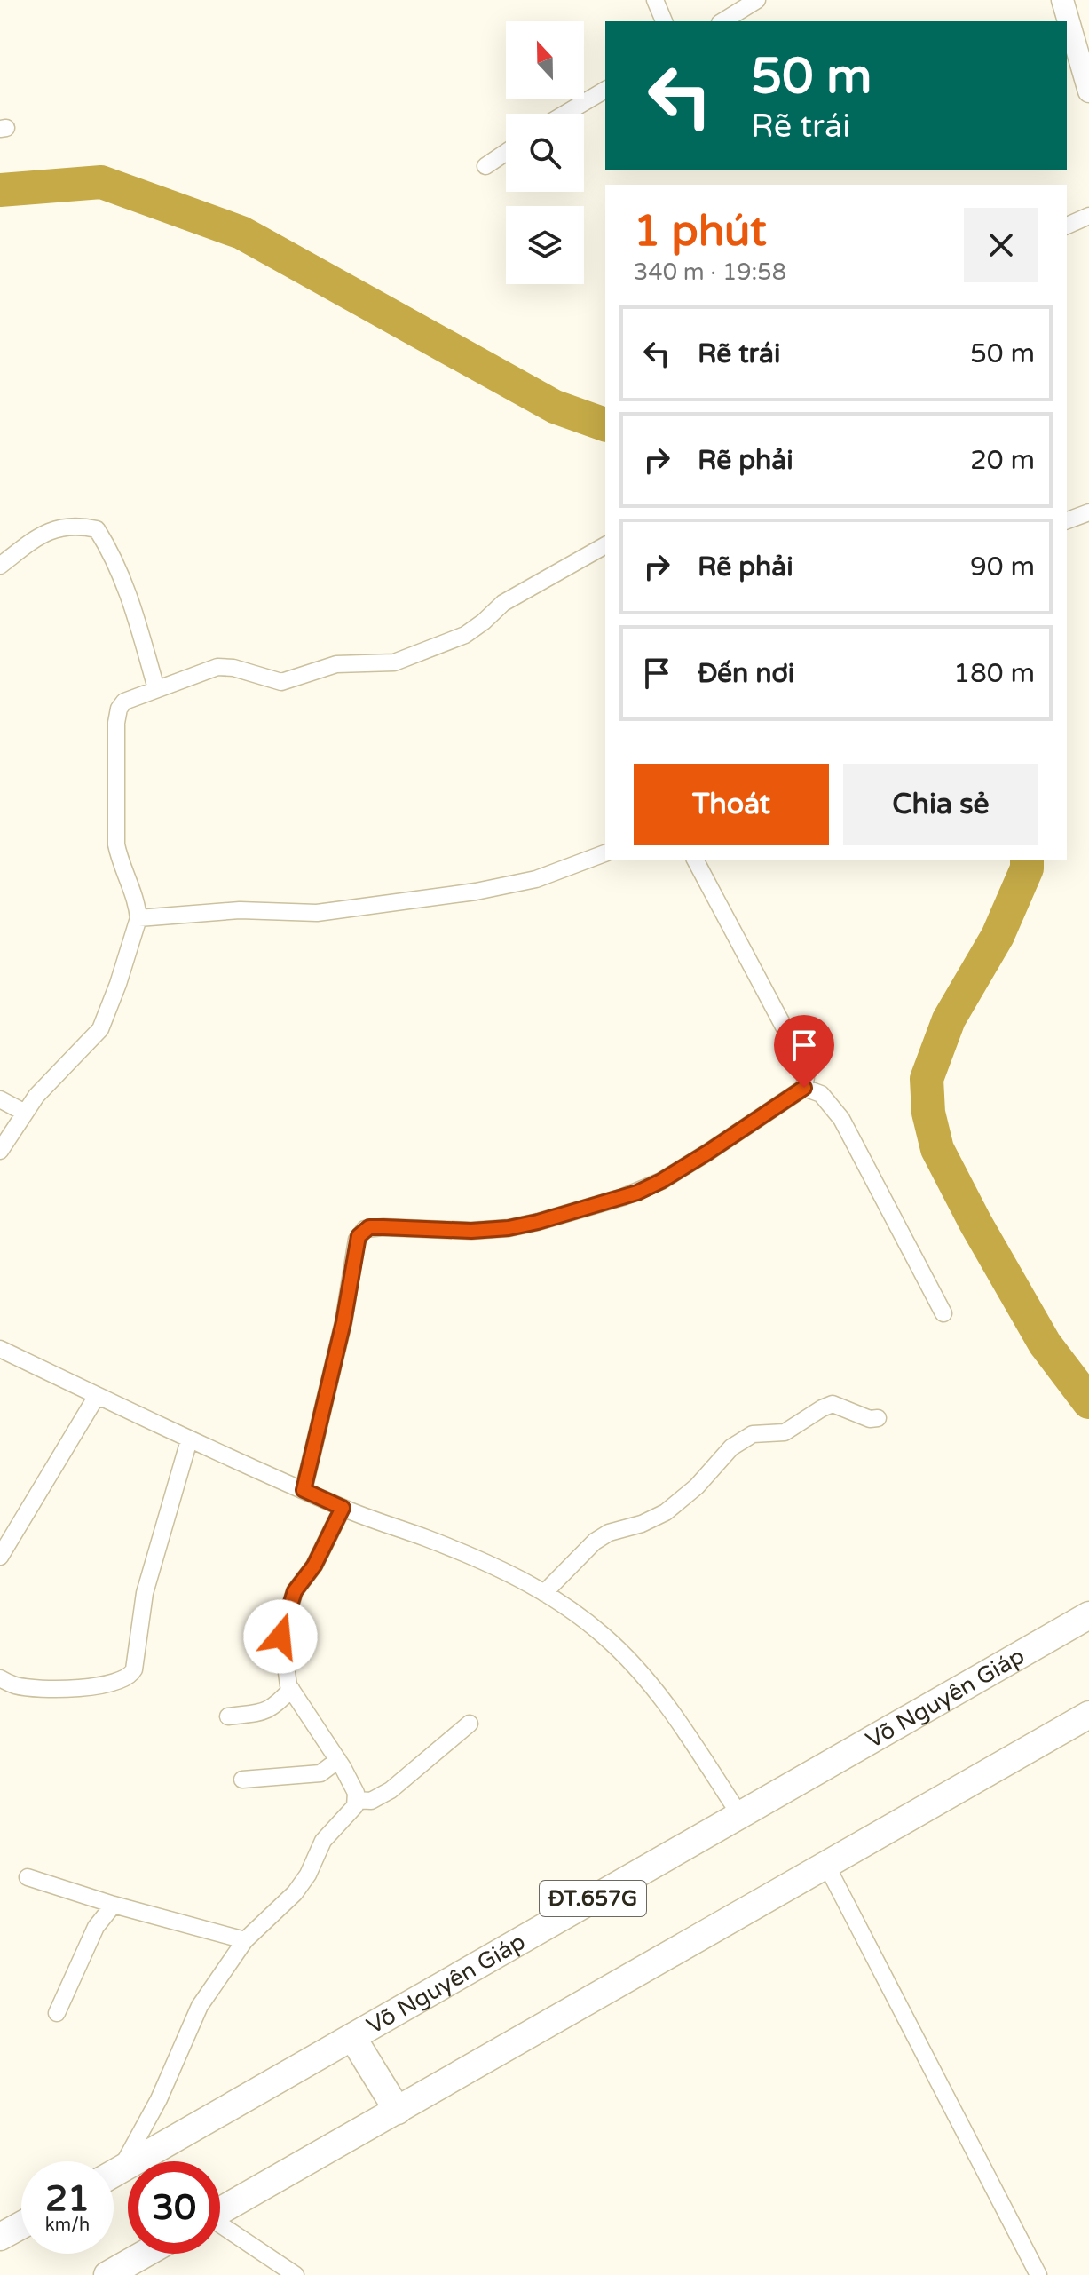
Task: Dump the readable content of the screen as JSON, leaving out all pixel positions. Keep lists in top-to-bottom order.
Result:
{
  "streets": {
    "main road": ["Võ Nguyên Giáp", "ĐT.657G"]
  },
  "north": "top",
  "page": {
    "turn": ["50 m", "Rẽ trái"],
    "heading": ["1 phút", "340 m · 19:58"],
    "list": [
      {
        "name": "Rẽ trái",
        "value": "50 m"
      },
      {
        "name": "Rẽ phải",
        "value": "20 m"
      },
      {
        "name": "Rẽ phải",
        "value": "90 m"
      },
      {
        "name": "Đến nơi",
        "value": "180 m"
      }
    ],
    "buttons": ["Thoát", "Chia sẻ"],
    "speed": "21 km/h",
    "limit": "30"
  }
}
